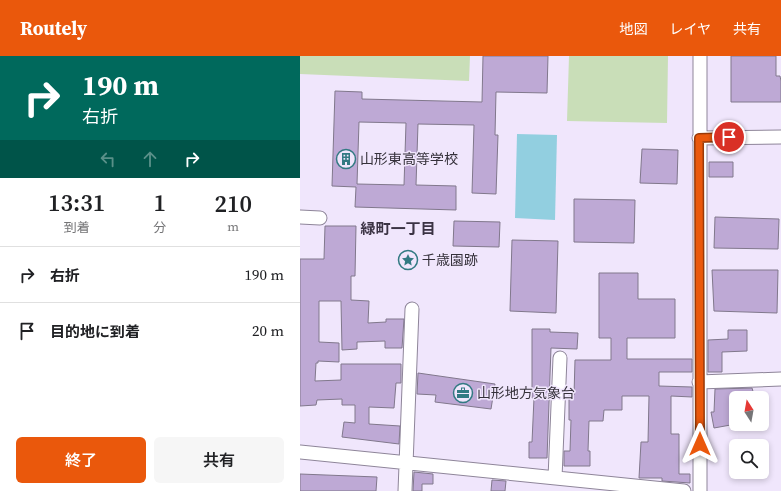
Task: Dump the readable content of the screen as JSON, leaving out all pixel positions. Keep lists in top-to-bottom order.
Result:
{
  "districts": ["緑町一丁目"],
  "places": {
    "building": ["山形東高等学校"],
    "place": ["千歳園跡"],
    "office": ["山形地方気象台"]
  },
  "north": "top",
  "page": {
    "header": "Routely",
    "nav": ["地図", "レイヤ", "共有"],
    "turn": ["190 m", "右折"],
    "eta": [
      "13:31",
      "到着",
      "1",
      "分",
      "210",
      "m"
    ],
    "list": [
      {
        "name": "右折",
        "value": "190 m"
      },
      {
        "name": "目的地に到着",
        "value": "20 m"
      }
    ],
    "buttons": ["終了", "共有"]
  }
}
